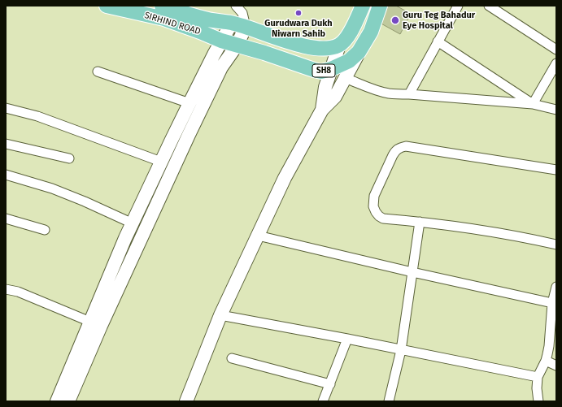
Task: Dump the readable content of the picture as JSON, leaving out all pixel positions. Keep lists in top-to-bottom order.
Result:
{
  "streets": {
    "main road": ["SIRHIND ROAD", "SH8"]
  },
  "crossings": [
    ["SIRHIND ROAD", "SH8"]
  ],
  "places": ["Gurudwara Dukh Niwarn Sahib", "Guru Teg Bahadur Eye Hospital"]
}
